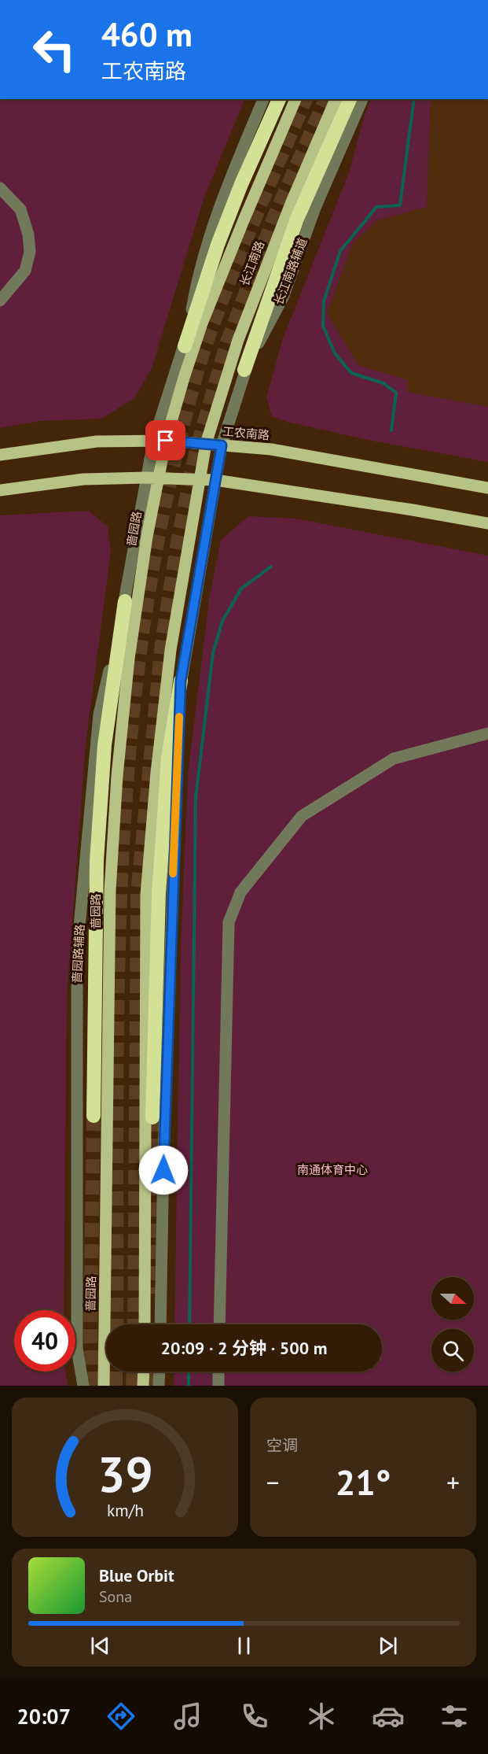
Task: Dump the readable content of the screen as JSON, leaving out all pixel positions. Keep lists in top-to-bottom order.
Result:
{
  "streets": {
    "main road": ["长江南路", "工农南路", "啬园路"],
    "street": ["长江南路辅道", "啬园路辅路"]
  },
  "crossings": [
    ["长江南路", "工农南路"],
    ["长江南路", "啬园路"],
    ["长江南路辅道", "工农南路"],
    ["工农南路", "啬园路"],
    ["工农南路", "啬园路辅路"],
    ["啬园路", "啬园路辅路"]
  ],
  "parks": ["南通体育中心"],
  "north": "right",
  "page": {
    "turn": ["460 m", "工农南路"],
    "limit": "40",
    "trip": "20:09 · 2 分钟 · 500 m",
    "tile": "空调",
    "heat": ["−", "21°", "+"],
    "song": ["Blue Orbit", "Sona"],
    "tabs": "20:07",
    "gauge": ["39", "km/h"]
  }
}
